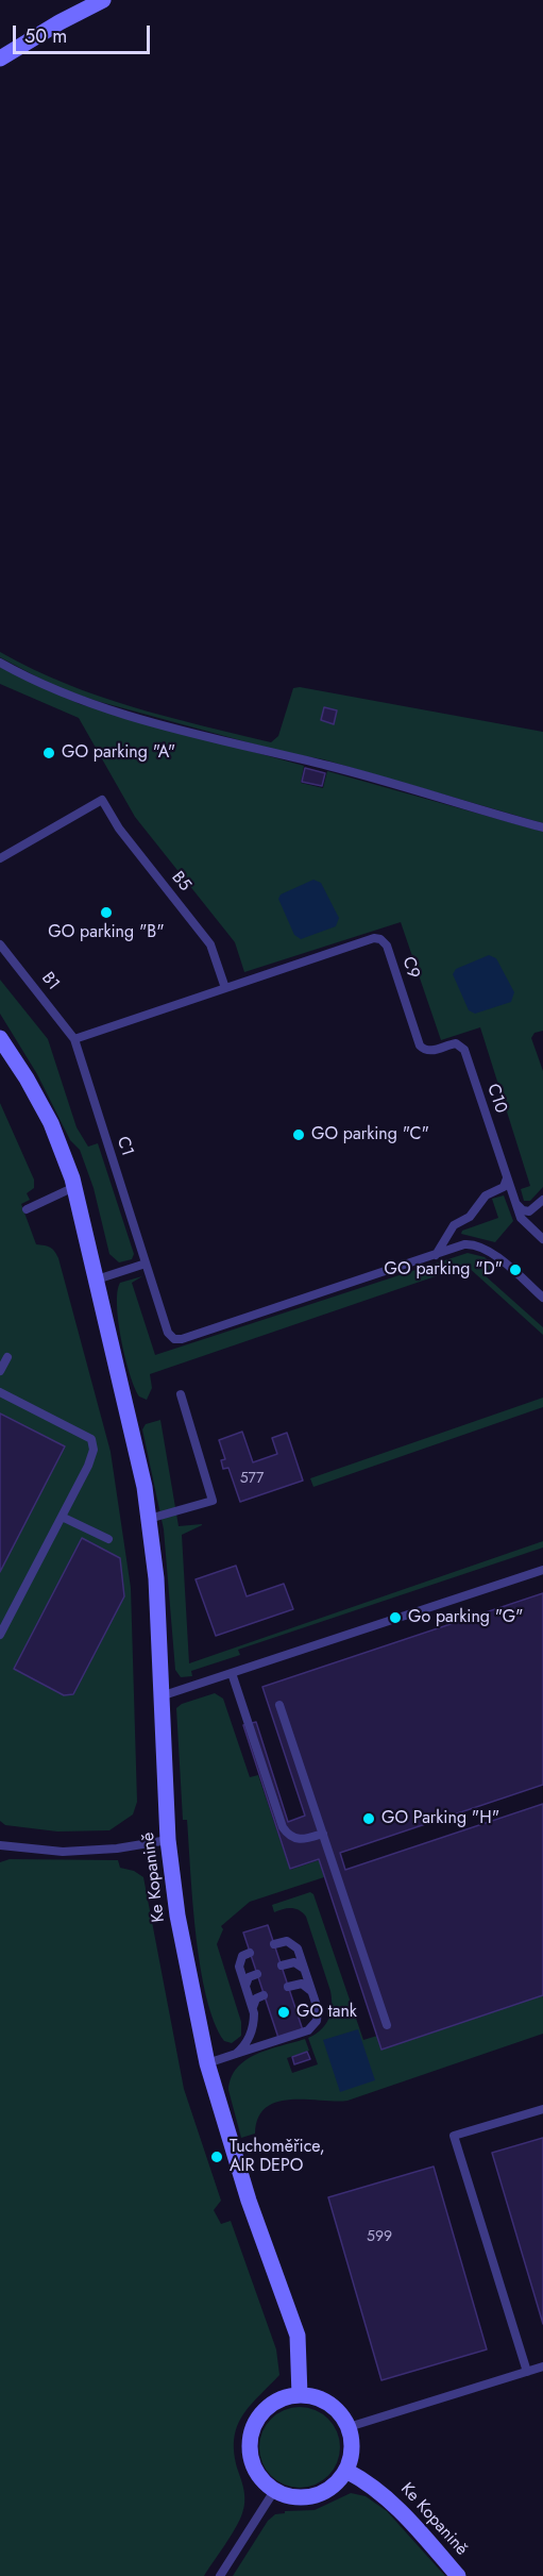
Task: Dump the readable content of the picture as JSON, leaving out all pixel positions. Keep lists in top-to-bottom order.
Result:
{
  "streets": {
    "street": ["Ke Kopanině"],
    "lane": [
      "B5",
      "C9",
      "B1",
      "C10",
      "C1"
    ]
  },
  "crossings": [
    ["B5", "C9"],
    ["C9", "B1"],
    ["C9", "C10"],
    ["C9", "C1"],
    ["B1", "C1"]
  ],
  "places": [
    "GO parking \"A\"",
    "GO parking \"B\"",
    "GO parking \"C\"",
    "GO parking \"D\"",
    "Go parking \"G\"",
    "GO Parking \"H\"",
    "GO tank",
    "Tuchoměřice, AIR DEPO"
  ],
  "house_numbers": ["577", "599"],
  "scale_bar": "50 m"
}
